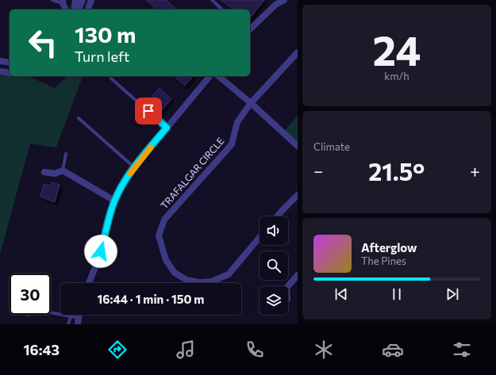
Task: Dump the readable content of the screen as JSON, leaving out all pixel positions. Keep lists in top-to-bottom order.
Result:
{
  "streets": {
    "street": ["TRAFALGAR CIRCLE"]
  },
  "page": {
    "tile": [
      ["24", "km/h"],
      "Climate"
    ],
    "turn": ["130 m", "Turn left"],
    "heat": ["−", "21.5°", "+"],
    "song": ["Afterglow", "The Pines"],
    "limit": "30",
    "trip": "16:44 · 1 min · 150 m",
    "tabs": "16:43"
  }
}
